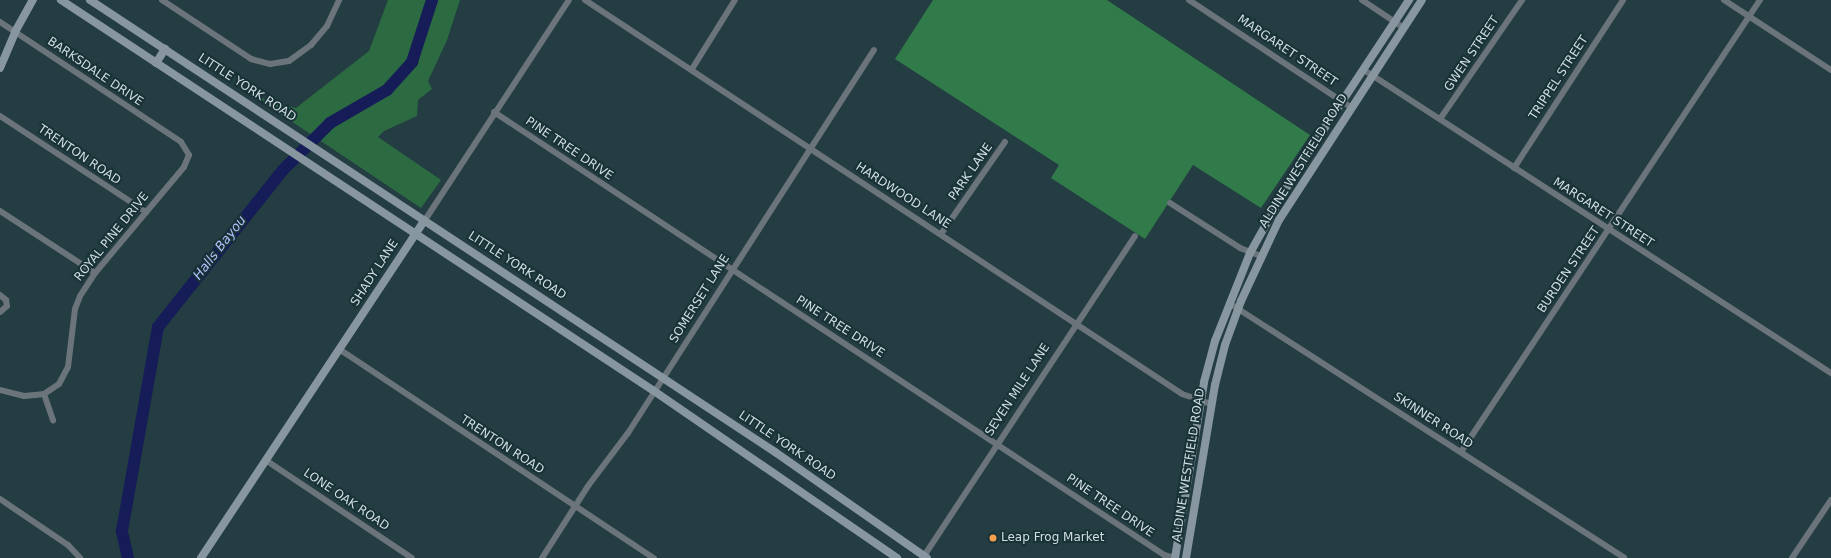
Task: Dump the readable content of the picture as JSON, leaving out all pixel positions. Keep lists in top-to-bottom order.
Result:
{
  "streets": {
    "main road": ["LITTLE YORK ROAD", "ALDINE WESTFIELD ROAD", "SHADY LANE"],
    "street": [
      "MARGARET STREET",
      "GWEN STREET",
      "BARKSDALE DRIVE",
      "TRIPPEL STREET",
      "PINE TREE DRIVE",
      "TRENTON ROAD",
      "PARK LANE",
      "HARDWOOD LANE",
      "ROYAL PINE DRIVE",
      "BURDEN STREET",
      "SOMERSET LANE",
      "SEVEN MILE LANE",
      "SKINNER ROAD",
      "LONE OAK ROAD"
    ]
  },
  "crossings": [
    ["MARGARET STREET", "GWEN STREET"],
    ["MARGARET STREET", "TRIPPEL STREET"],
    ["MARGARET STREET", "ALDINE WESTFIELD ROAD"],
    ["MARGARET STREET", "BURDEN STREET"],
    ["BARKSDALE DRIVE", "ROYAL PINE DRIVE"],
    ["LITTLE YORK ROAD", "SHADY LANE"],
    ["LITTLE YORK ROAD", "SOMERSET LANE"],
    ["LITTLE YORK ROAD", "SEVEN MILE LANE"],
    ["PINE TREE DRIVE", "ALDINE WESTFIELD ROAD"],
    ["PINE TREE DRIVE", "SHADY LANE"],
    ["PINE TREE DRIVE", "SOMERSET LANE"],
    ["PINE TREE DRIVE", "SEVEN MILE LANE"],
    ["TRENTON ROAD", "ROYAL PINE DRIVE"],
    ["TRENTON ROAD", "SHADY LANE"],
    ["TRENTON ROAD", "SOMERSET LANE"],
    ["ALDINE WESTFIELD ROAD", "HARDWOOD LANE"],
    ["ALDINE WESTFIELD ROAD", "SKINNER ROAD"],
    ["PARK LANE", "HARDWOOD LANE"],
    ["HARDWOOD LANE", "SOMERSET LANE"],
    ["HARDWOOD LANE", "SEVEN MILE LANE"],
    ["BURDEN STREET", "SKINNER ROAD"],
    ["SHADY LANE", "LONE OAK ROAD"]
  ],
  "water": ["Halls Bayou"],
  "places": ["Leap Frog Market"]
}
